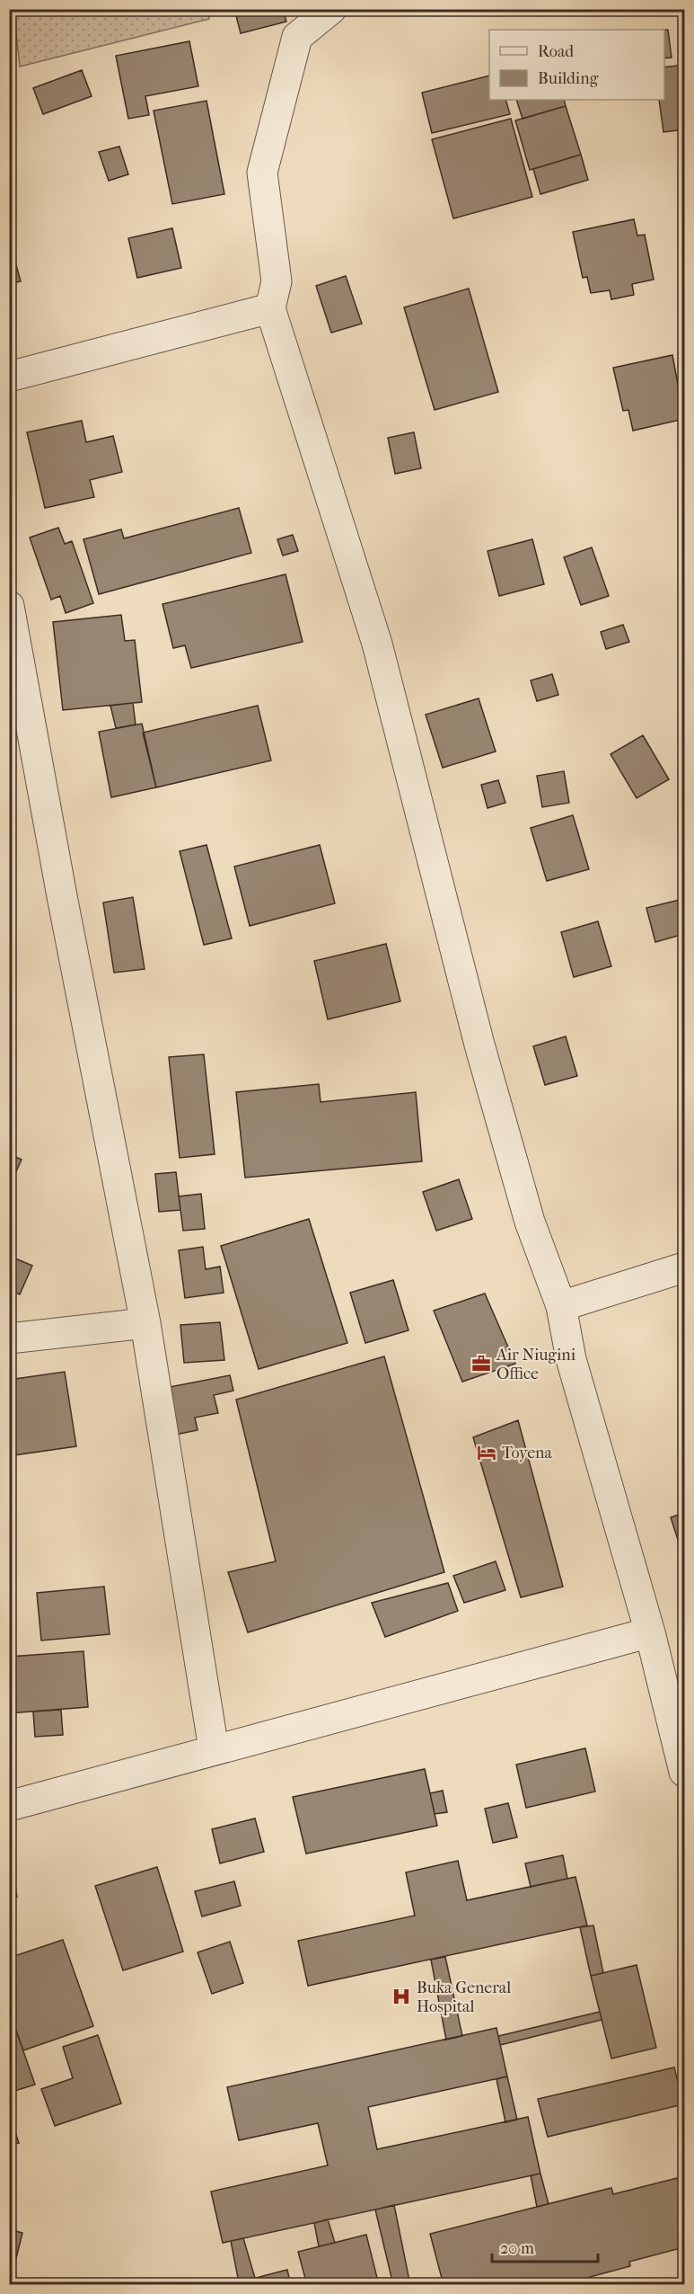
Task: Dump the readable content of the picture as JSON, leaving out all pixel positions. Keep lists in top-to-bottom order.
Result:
{
  "places": {
    "office": ["Air Niugini Office"],
    "hotel": ["Toyena"],
    "hospital": ["Buka General Hospital"]
  },
  "legend": ["Road", "Building"],
  "scale_bar": "20 m"
}
